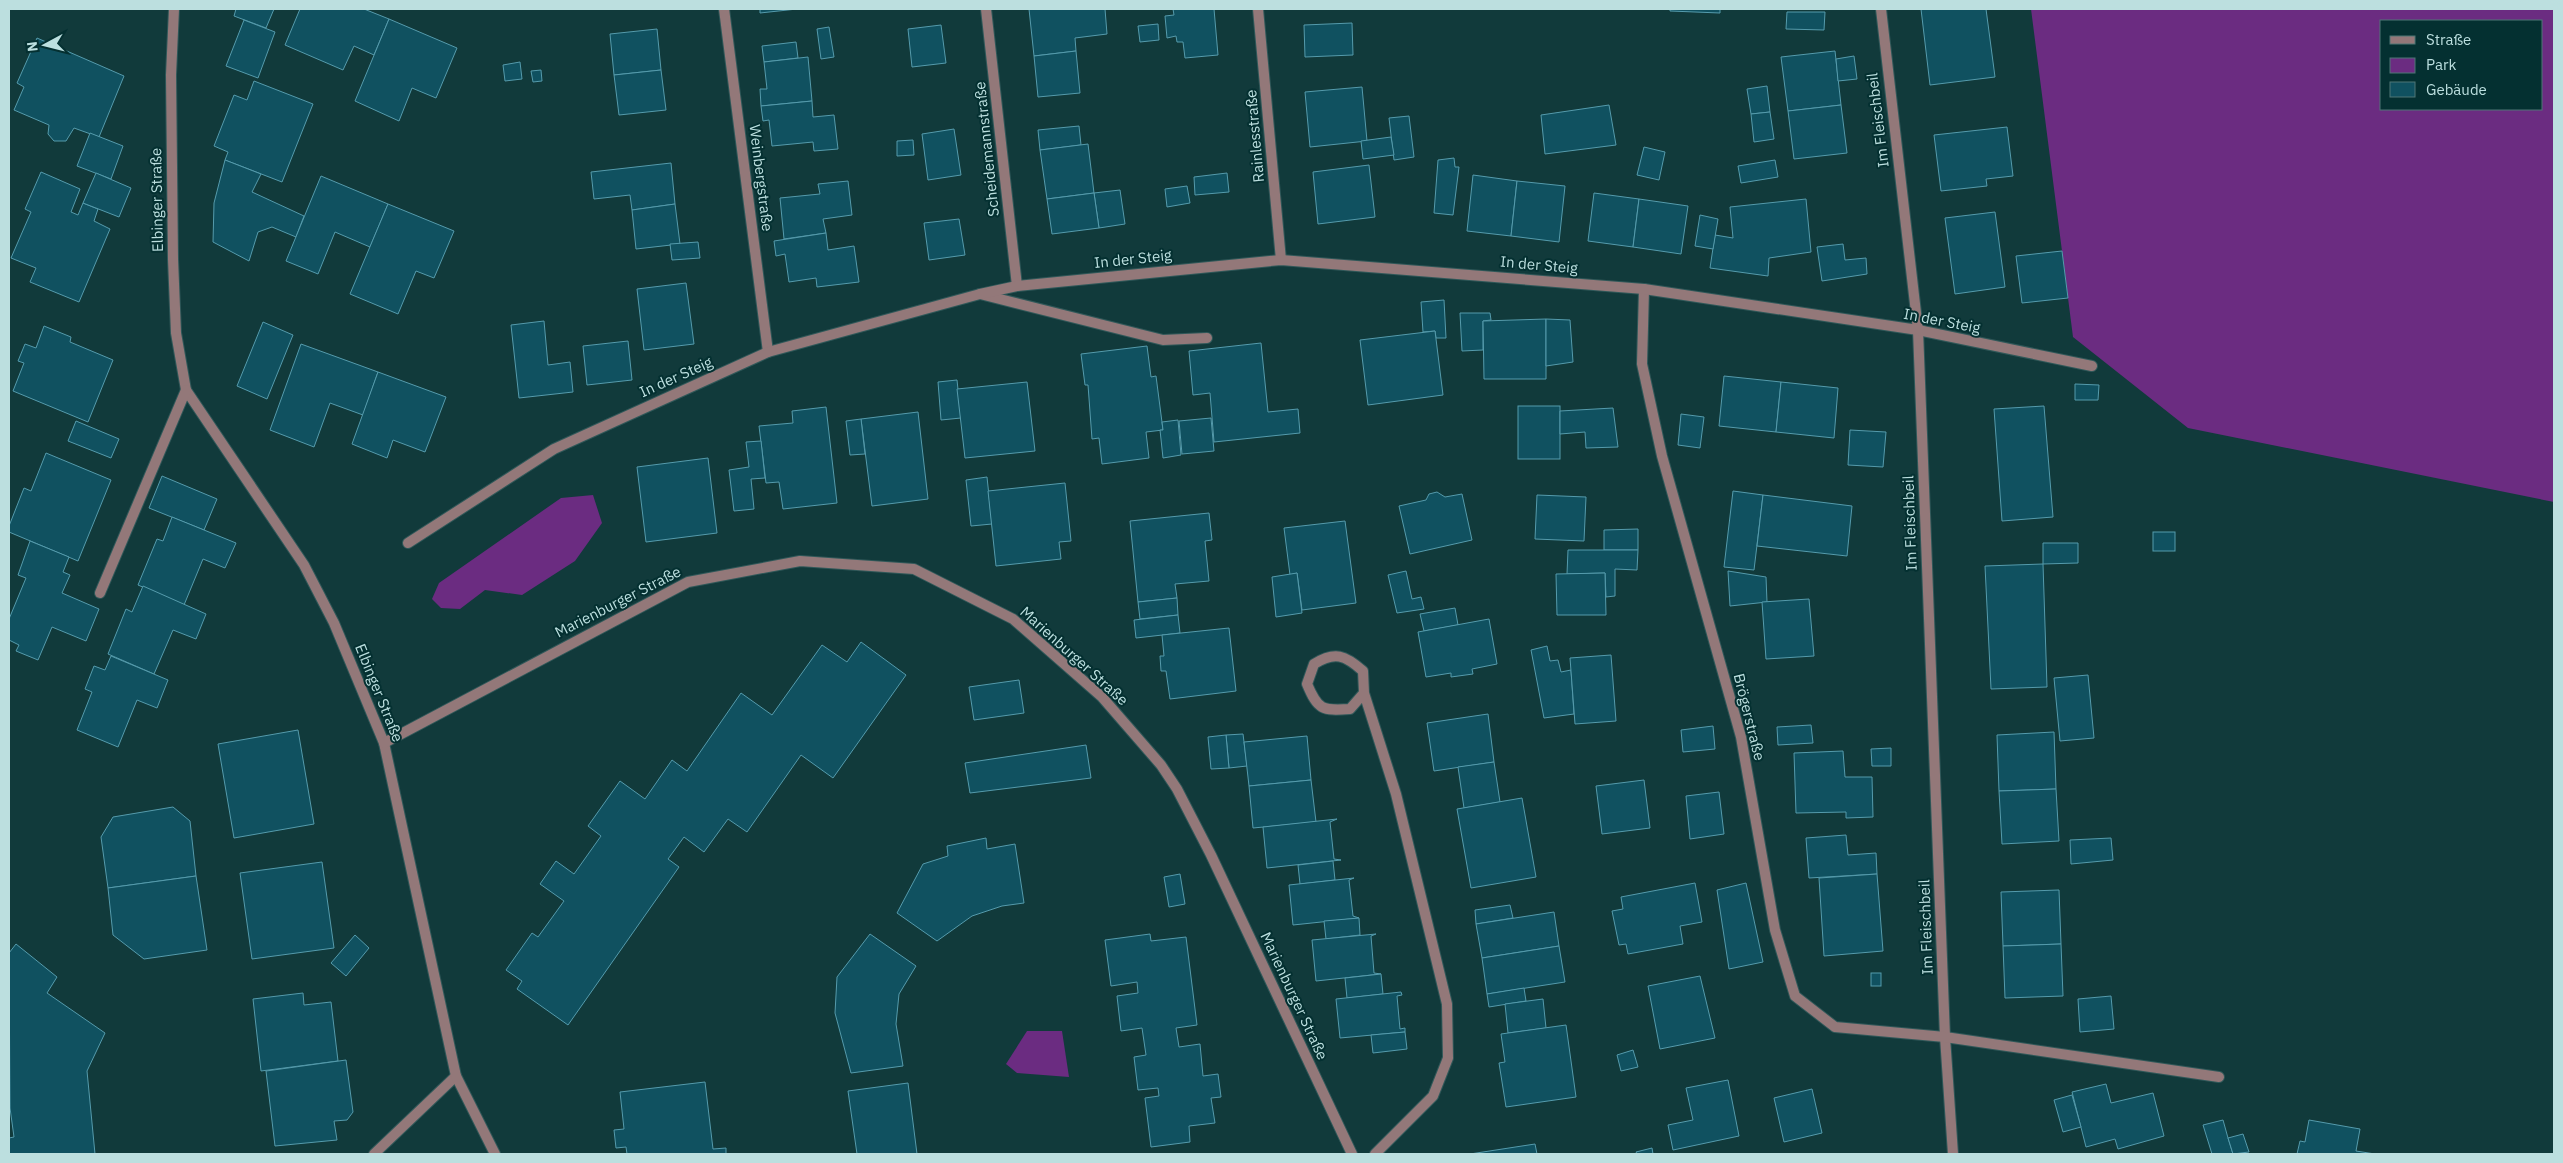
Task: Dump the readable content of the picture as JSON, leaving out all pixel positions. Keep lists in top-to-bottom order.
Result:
{
  "streets": {
    "street": [
      "Im Fleischbeil",
      "Rainlesstraße",
      "Scheidemannstraße",
      "Weinbergstraße",
      "Elbinger Straße",
      "In der Steig",
      "Marienburger Straße",
      "Brögerstraße"
    ]
  },
  "crossings": [
    ["Im Fleischbeil", "In der Steig"],
    ["Im Fleischbeil", "Brögerstraße"],
    ["Rainlesstraße", "In der Steig"],
    ["Scheidemannstraße", "In der Steig"],
    ["Weinbergstraße", "In der Steig"],
    ["Elbinger Straße", "Marienburger Straße"],
    ["In der Steig", "Brögerstraße"]
  ],
  "legend": ["Straße", "Park", "Gebäude"],
  "north": "left"
}
